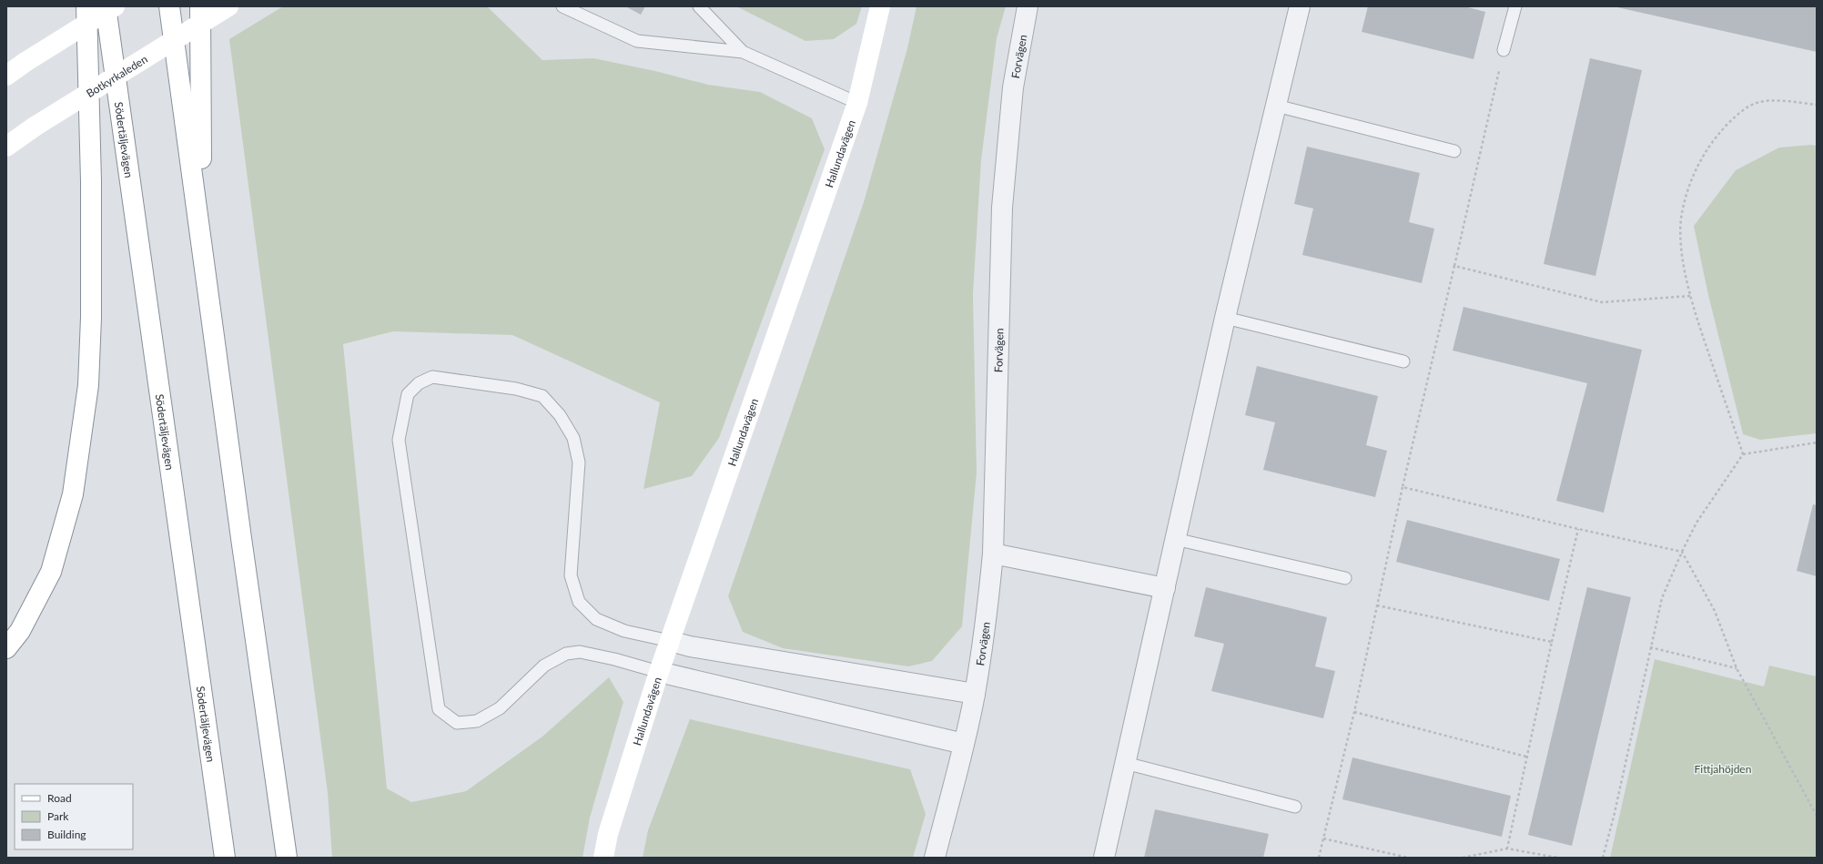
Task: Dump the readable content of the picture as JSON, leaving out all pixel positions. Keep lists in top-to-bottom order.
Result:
{
  "streets": {
    "main road": ["Botkyrkaleden", "Södertäljevägen", "Hallundavägen"],
    "street": ["Forvägen"]
  },
  "parks": ["Fittjahöjden"],
  "legend": ["Road", "Park", "Building"]
}
